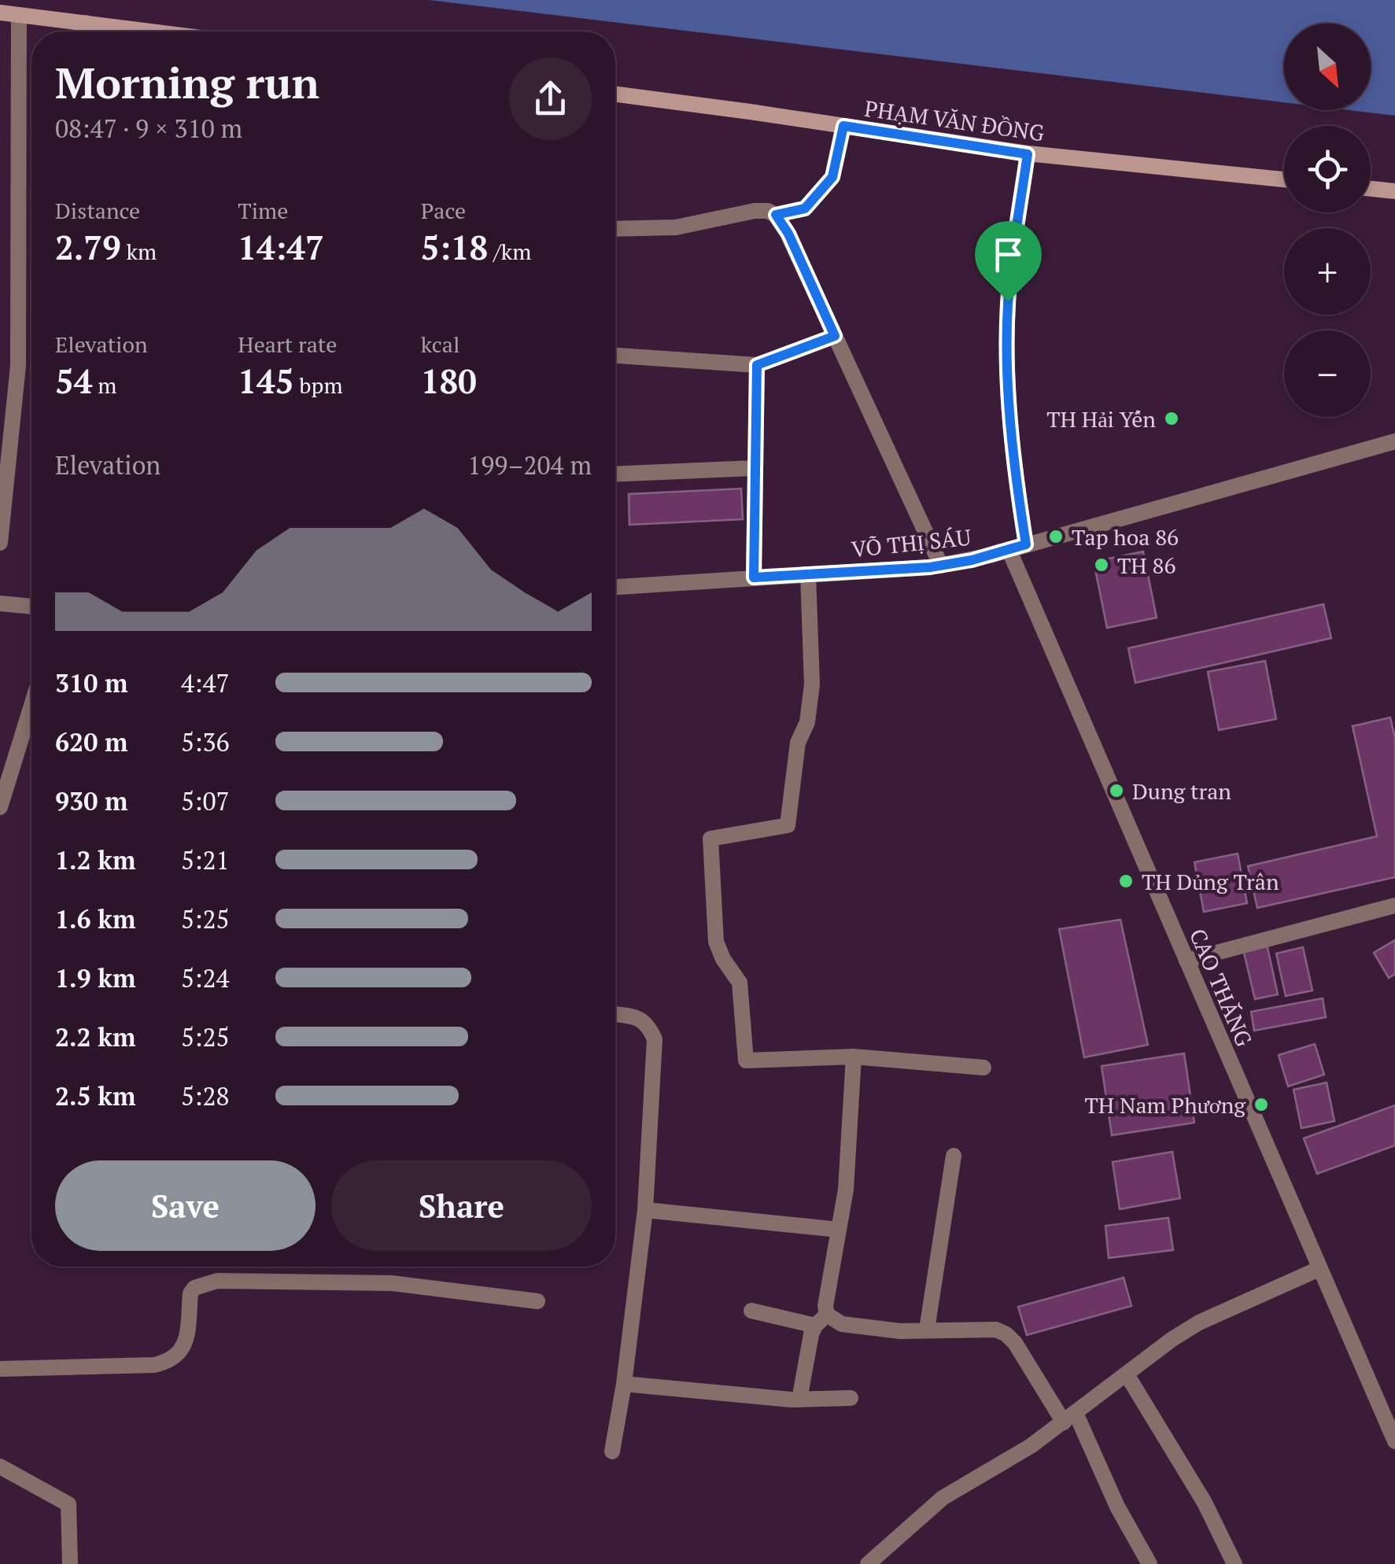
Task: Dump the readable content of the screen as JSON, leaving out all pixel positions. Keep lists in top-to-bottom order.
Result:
{
  "streets": {
    "street": ["PHẠM VĂN ĐỒNG", "VÕ THỊ SÁU", "CAO THẮNG"]
  },
  "crossings": [
    ["VÕ THỊ SÁU", "CAO THẮNG"]
  ],
  "places": [
    "TH Hải Yến",
    "Tap hoa 86",
    "TH 86",
    "Dung tran",
    "TH Dủng Trân",
    "TH Nam Phương"
  ],
  "north": "bottom right",
  "page": {
    "map_buttons": ["+", "−"],
    "heading": ["Morning run", "08:47 · 9 × 310 m"],
    "stats": [
      ["Distance", "2.79 km"],
      ["Time", "14:47"],
      ["Pace", "5:18 /km"],
      ["Elevation", "54 m"],
      ["Heart rate", "145 bpm"],
      ["kcal", "180"]
    ],
    "chart": ["Elevation", "199–204 m"],
    "list": [
      {
        "name": "310 m",
        "note": "4:47"
      },
      {
        "name": "620 m",
        "note": "5:36"
      },
      {
        "name": "930 m",
        "note": "5:07"
      },
      {
        "name": "1.2 km",
        "note": "5:21"
      },
      {
        "name": "1.6 km",
        "note": "5:25"
      },
      {
        "name": "1.9 km",
        "note": "5:24"
      },
      {
        "name": "2.2 km",
        "note": "5:25"
      },
      {
        "name": "2.5 km",
        "note": "5:28"
      }
    ],
    "buttons": ["Save", "Share"]
  }
}
